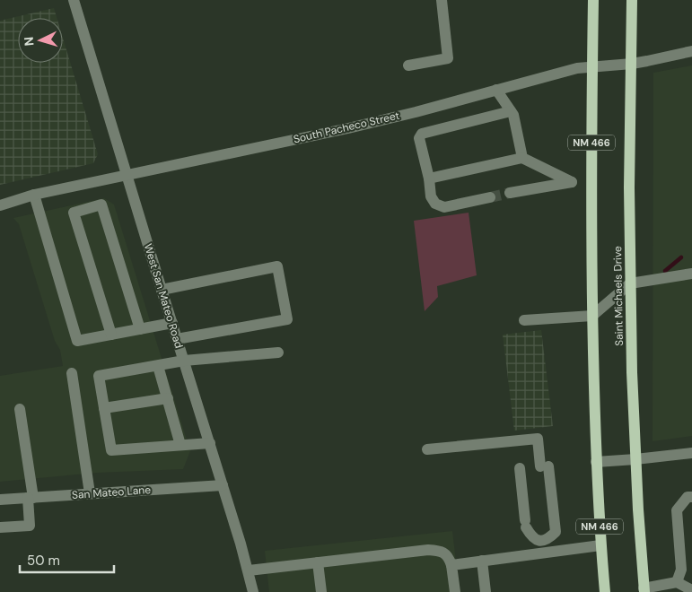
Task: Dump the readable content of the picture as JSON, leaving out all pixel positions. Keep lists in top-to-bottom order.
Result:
{
  "streets": {
    "main road": ["NM 466", "Saint Michaels Drive"],
    "street": ["South Pacheco Street", "West San Mateo Road", "San Mateo Lane"]
  },
  "crossings": [
    ["South Pacheco Street", "NM 466"],
    ["South Pacheco Street", "West San Mateo Road"],
    ["South Pacheco Street", "Saint Michaels Drive"],
    ["West San Mateo Road", "San Mateo Lane"]
  ],
  "scale_bar": "50 m",
  "north": "left"
}
